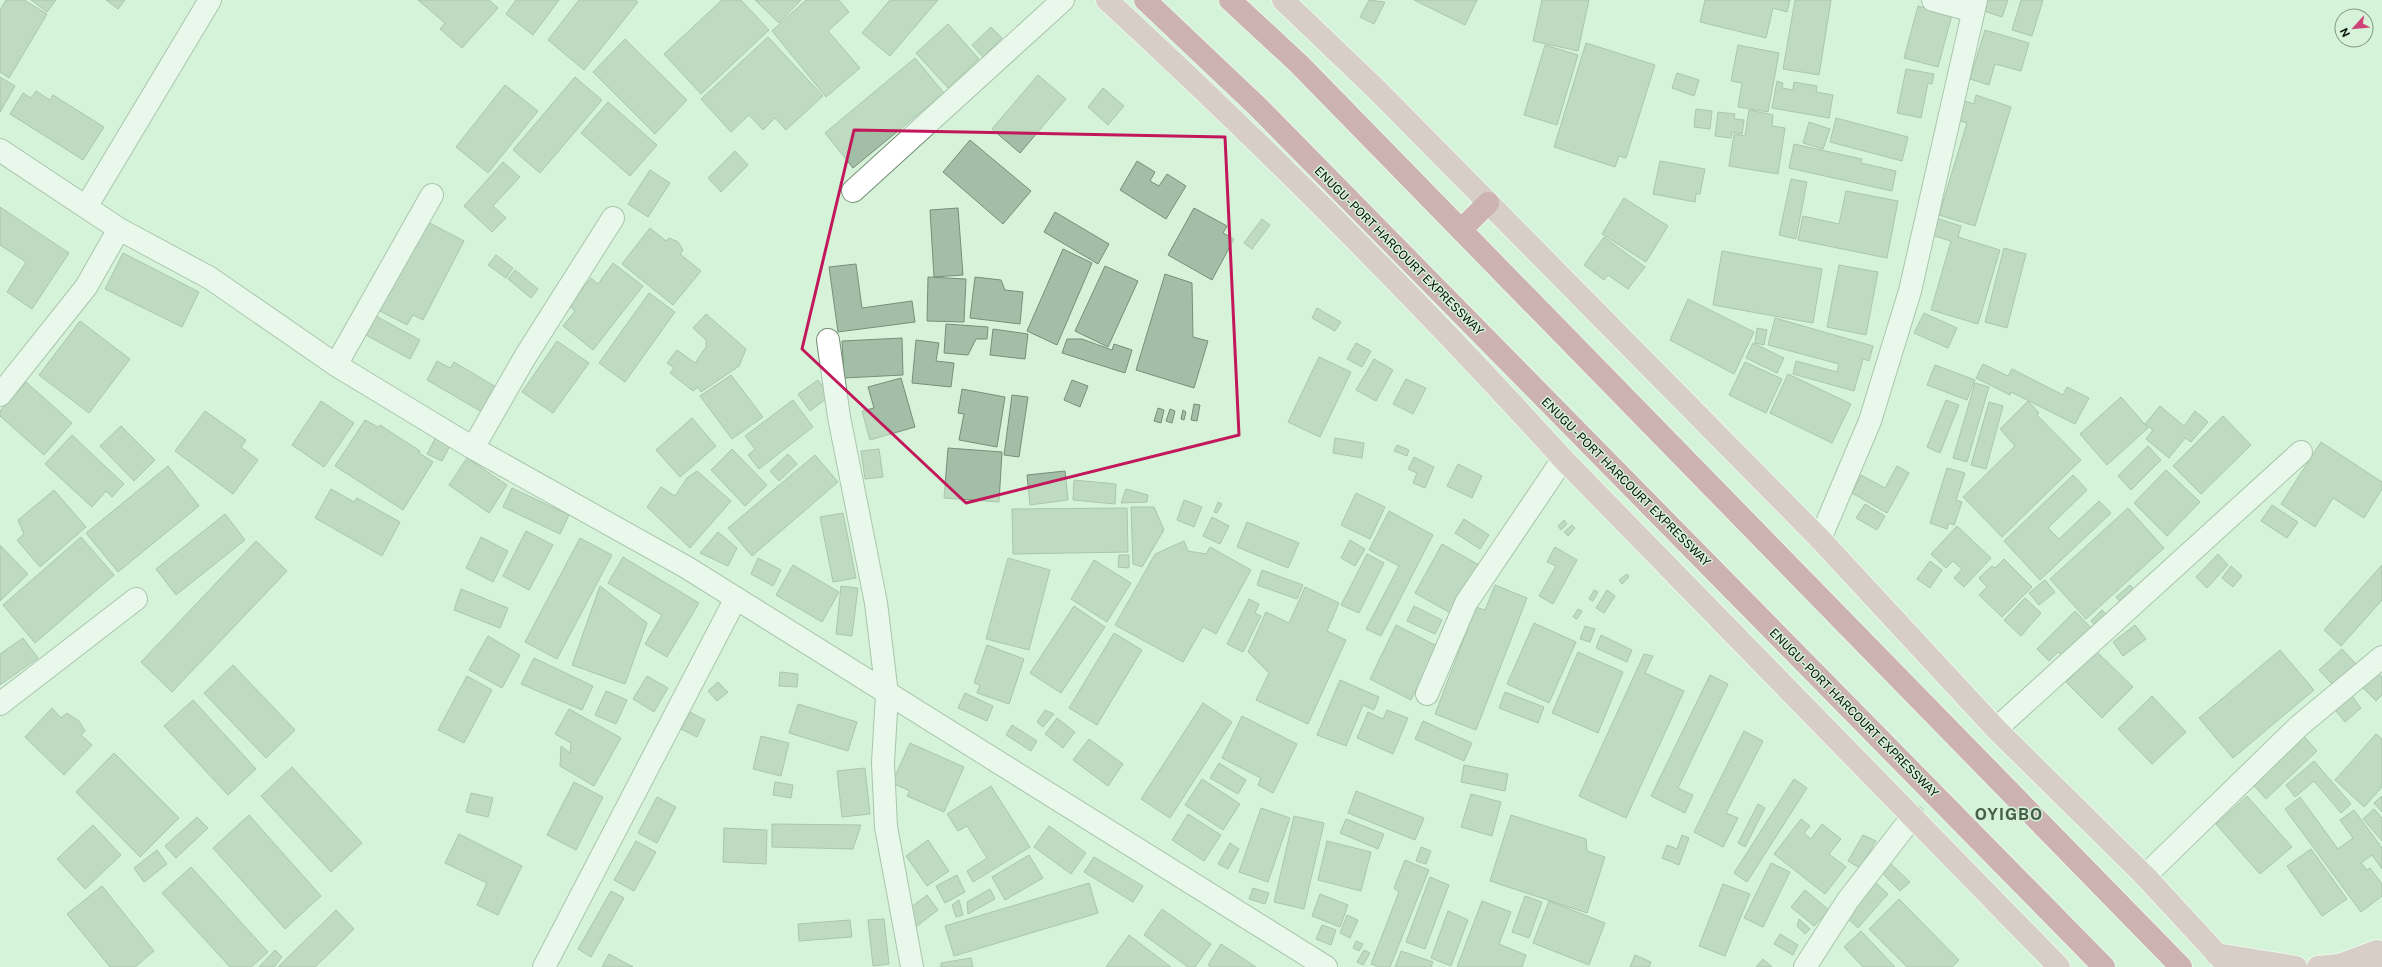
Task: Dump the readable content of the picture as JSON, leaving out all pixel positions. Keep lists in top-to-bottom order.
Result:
{
  "streets": {
    "highway": ["ENUGU - PORT HARCOURT EXPRESSWAY"]
  },
  "districts": ["OYIGBO"],
  "north": "bottom left"
}
